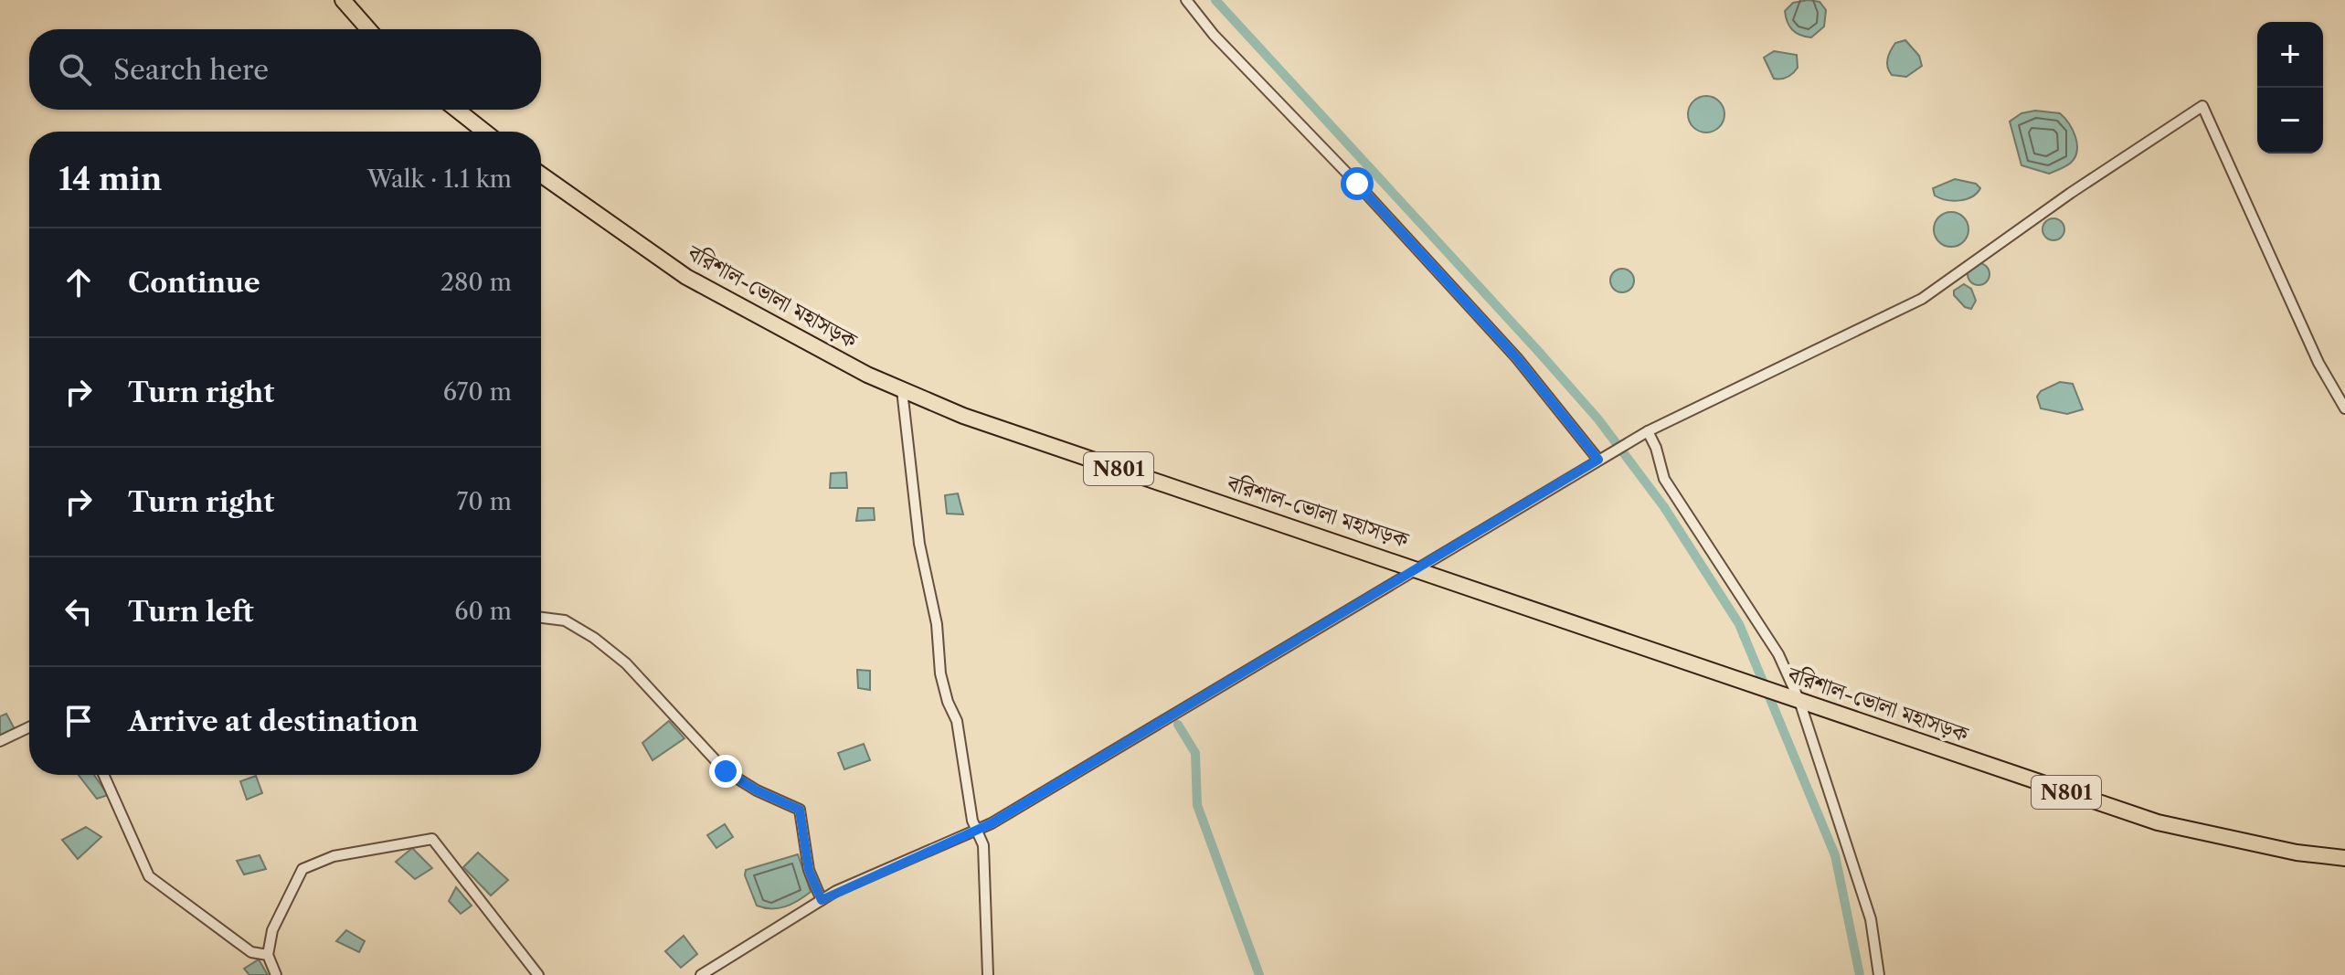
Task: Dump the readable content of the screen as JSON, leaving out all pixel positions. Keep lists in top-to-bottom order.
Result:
{
  "streets": {
    "highway": ["বরিশাল-ভোলা মহাসড়ক", "N801"]
  },
  "page": {
    "map_buttons": ["+", "−"],
    "search": "Search here",
    "heading": ["14 min", "Walk · 1.1 km"],
    "list": [
      ["Continue", "280 m"],
      ["Turn right", "670 m"],
      ["Turn right", "70 m"],
      ["Turn left", "60 m"],
      "Arrive at destination"
    ]
  }
}
